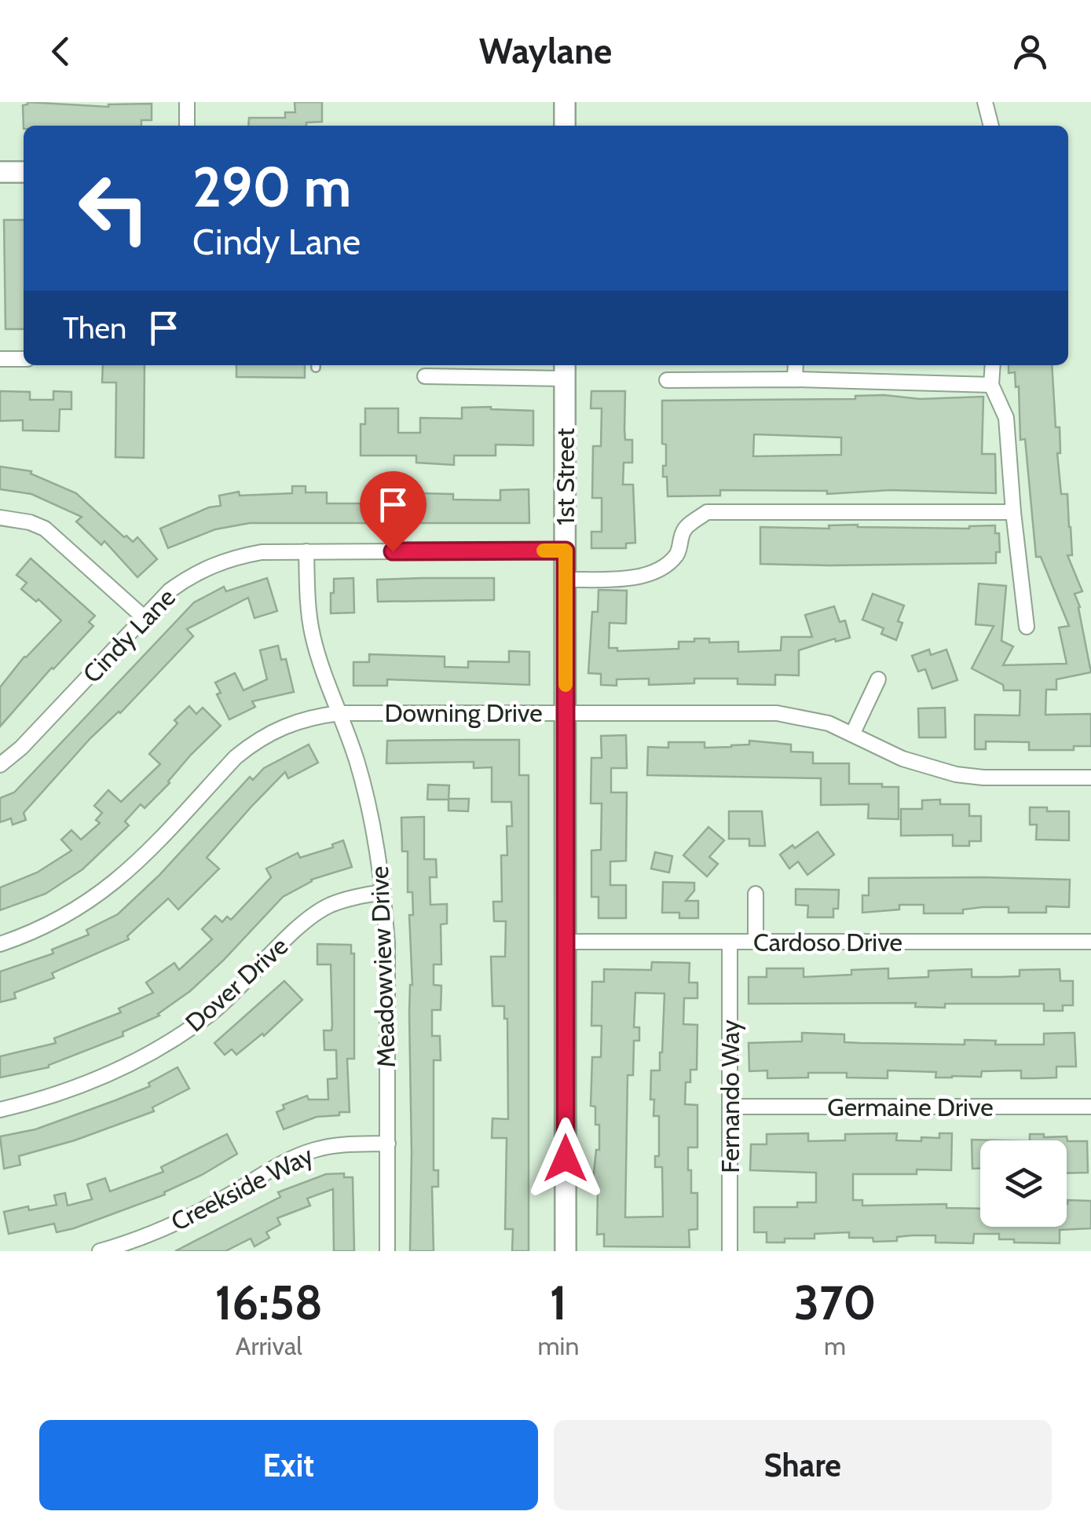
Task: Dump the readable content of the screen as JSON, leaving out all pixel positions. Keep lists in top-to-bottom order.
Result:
{
  "streets": {
    "street": [
      "1st Street",
      "Cindy Lane",
      "Downing Drive",
      "Cardoso Drive",
      "Meadowview Drive",
      "Dover Drive",
      "Fernando Way",
      "Germaine Drive",
      "Creekside Way"
    ]
  },
  "crossings": [
    ["1st Street", "Cindy Lane"],
    ["1st Street", "Downing Drive"],
    ["1st Street", "Cardoso Drive"],
    ["Cindy Lane", "Meadowview Drive"],
    ["Downing Drive", "Meadowview Drive"],
    ["Cardoso Drive", "Fernando Way"],
    ["Meadowview Drive", "Dover Drive"],
    ["Meadowview Drive", "Creekside Way"],
    ["Fernando Way", "Germaine Drive"]
  ],
  "page": {
    "header": "Waylane",
    "turn": ["290 m", "Cindy Lane"],
    "then": "Then",
    "eta": [
      "16:58",
      "Arrival",
      "1",
      "min",
      "370",
      "m"
    ],
    "buttons": ["Exit", "Share"]
  }
}
